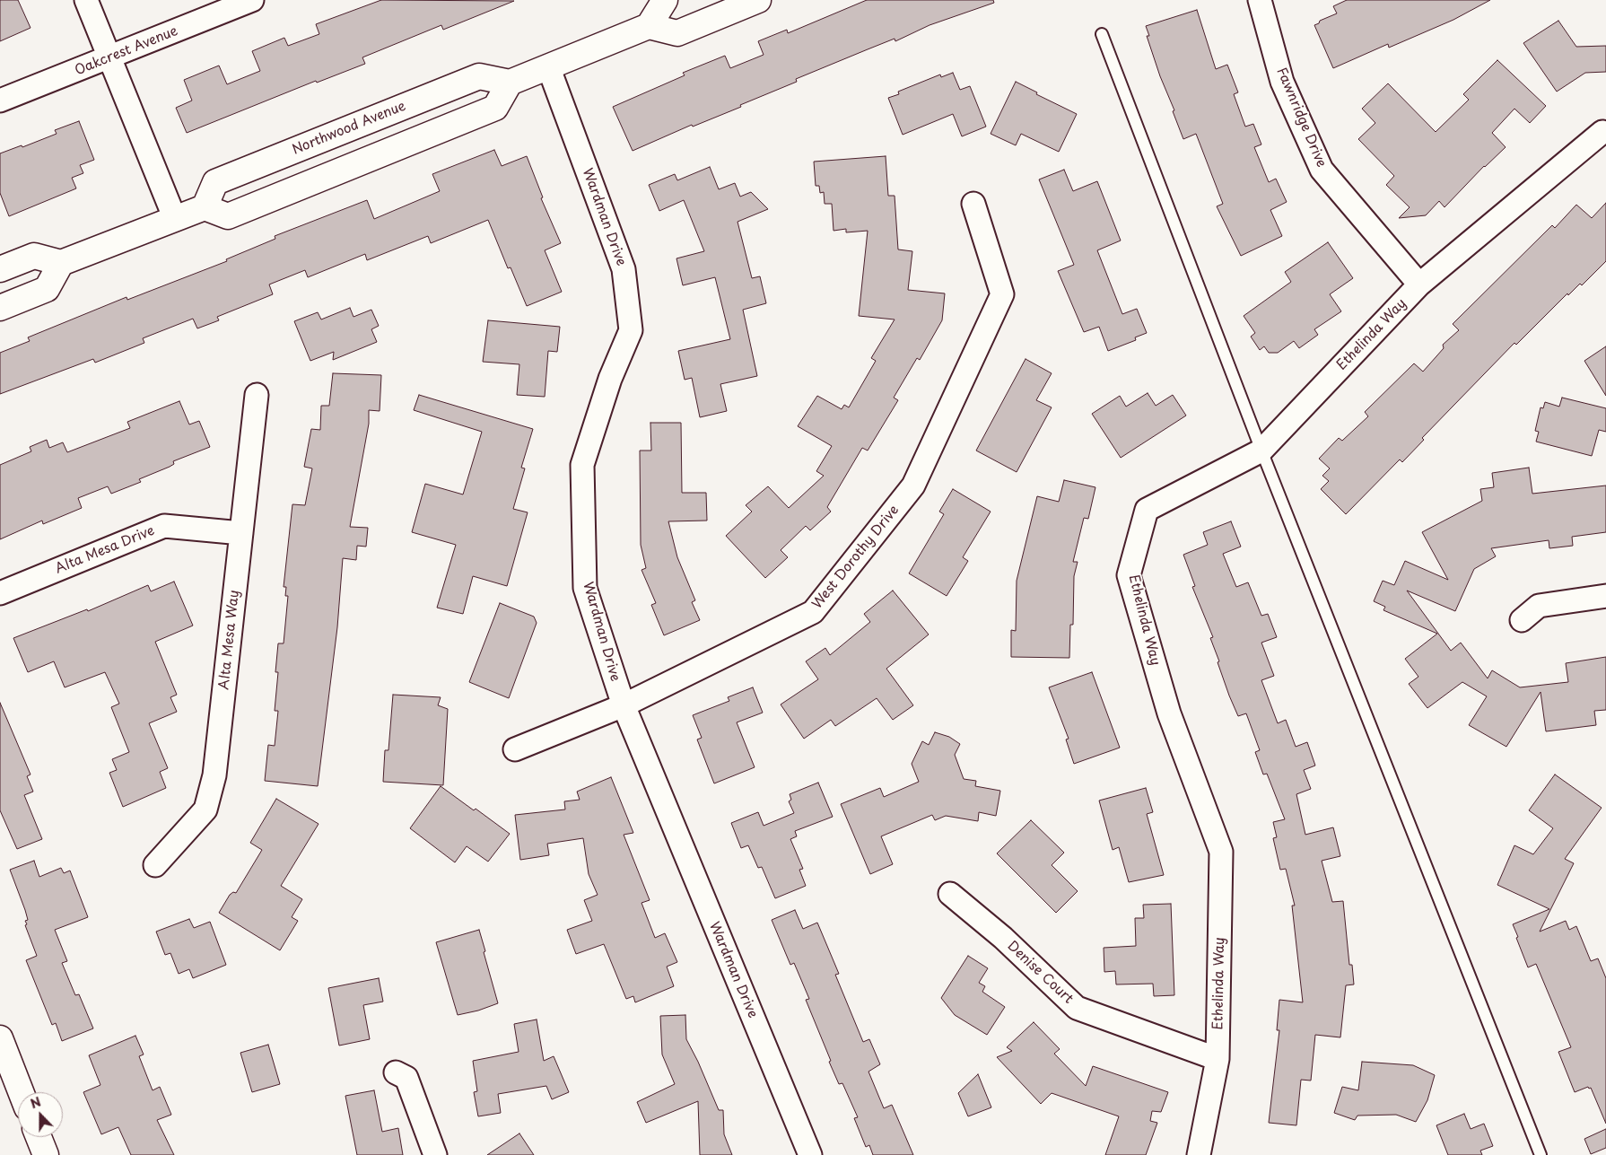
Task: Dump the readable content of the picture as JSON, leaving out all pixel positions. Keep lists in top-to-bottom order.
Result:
{
  "streets": {
    "street": [
      "Oakcrest Avenue",
      "Fawnridge Drive",
      "Northwood Avenue",
      "Wardman Drive",
      "Ethelinda Way",
      "Alta Mesa Drive",
      "West Dorothy Drive",
      "Alta Mesa Way",
      "Denise Court"
    ]
  },
  "crossings": [
    ["Fawnridge Drive", "Ethelinda Way"],
    ["Wardman Drive", "West Dorothy Drive"],
    ["Ethelinda Way", "Denise Court"],
    ["Alta Mesa Drive", "Alta Mesa Way"]
  ],
  "north": "top"
}
